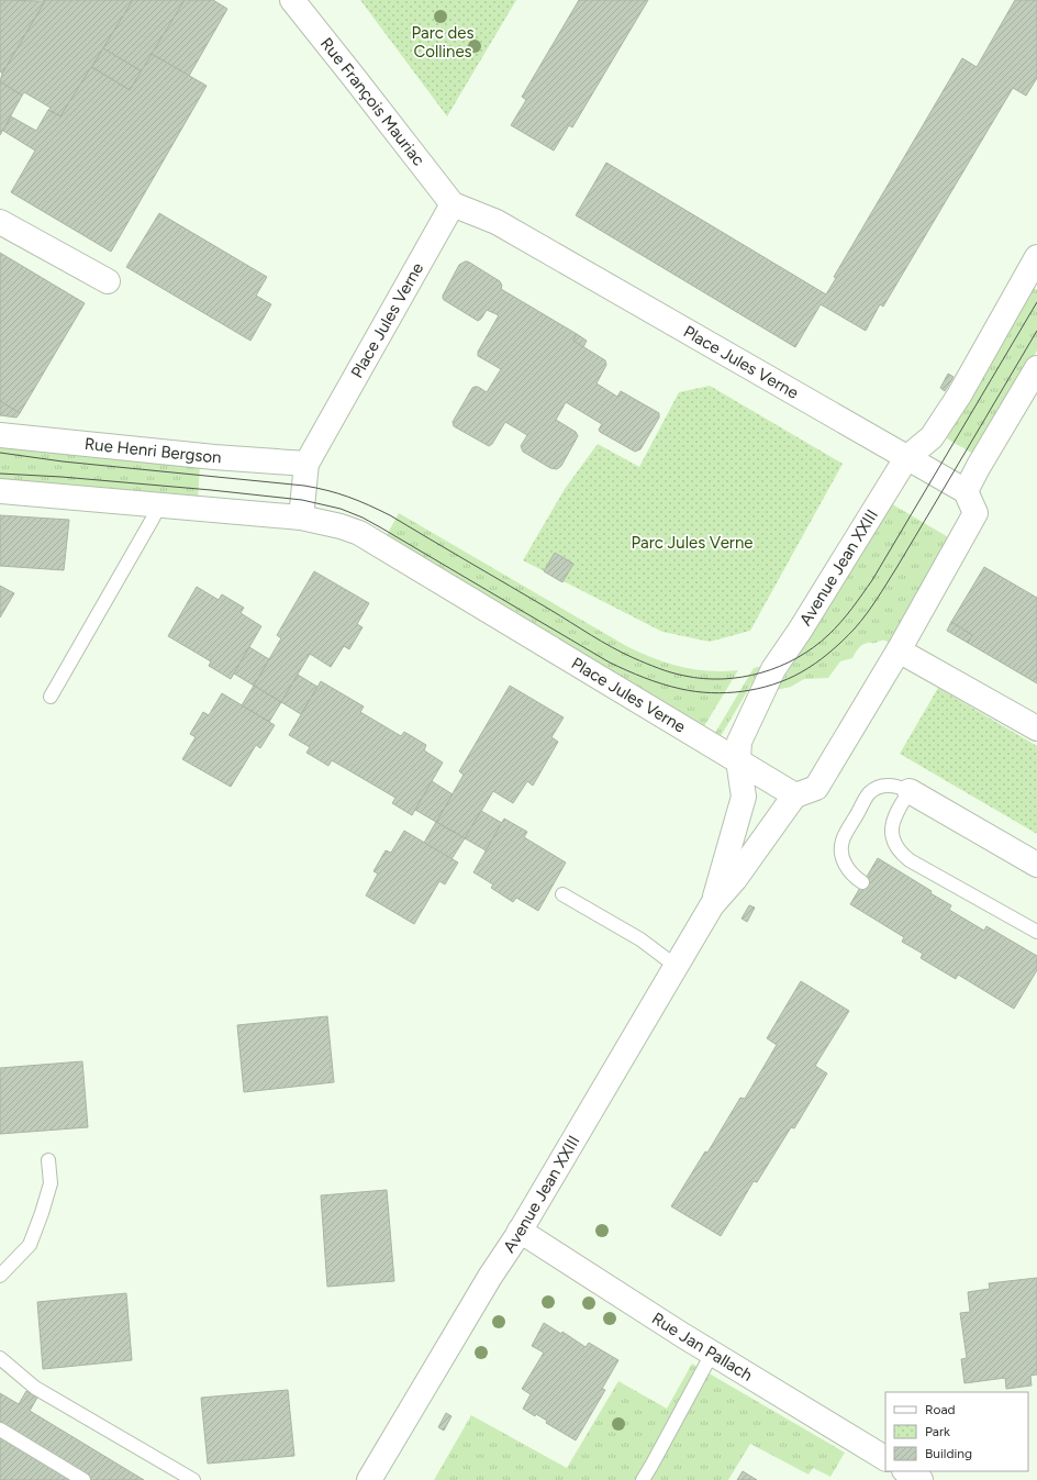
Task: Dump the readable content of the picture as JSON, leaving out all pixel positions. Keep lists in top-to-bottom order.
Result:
{
  "streets": {
    "street": [
      "Rue François Mauriac",
      "Place Jules Verne",
      "Rue Henri Bergson",
      "Avenue Jean XXIII",
      "Rue Jan Pallach"
    ]
  },
  "crossings": [
    ["Rue François Mauriac", "Place Jules Verne"],
    ["Place Jules Verne", "Rue Henri Bergson"],
    ["Place Jules Verne", "Avenue Jean XXIII"],
    ["Avenue Jean XXIII", "Rue Jan Pallach"]
  ],
  "parks": ["Parc des Collines", "Parc Jules Verne"],
  "legend": ["Road", "Park", "Building"]
}
